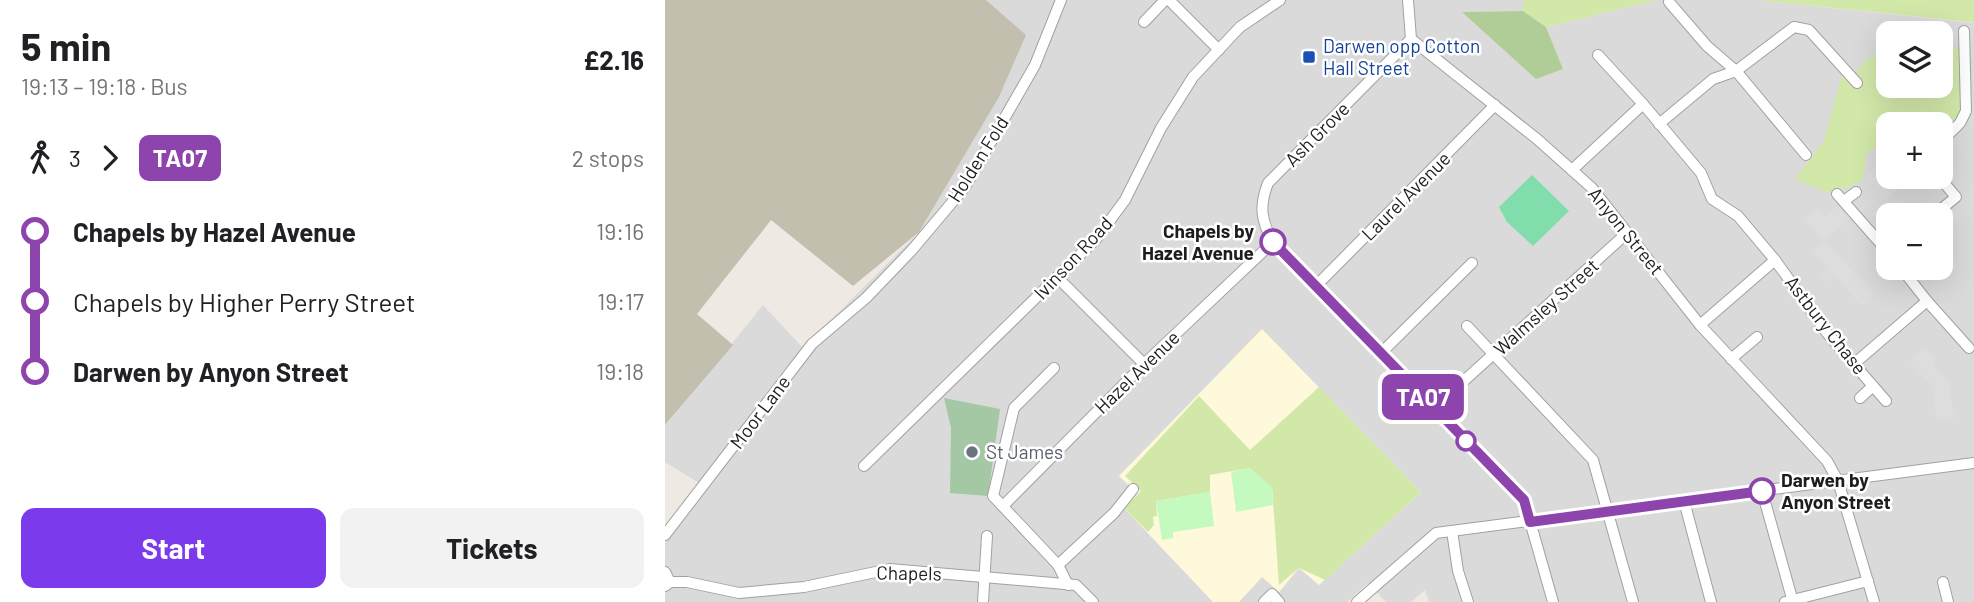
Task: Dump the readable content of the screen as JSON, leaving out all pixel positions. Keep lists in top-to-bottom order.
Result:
{
  "streets": {
    "street": [
      "Ash Grove",
      "Holden Fold",
      "Laurel Avenue",
      "Anyon Street",
      "Ivinson Road",
      "Walmsley Street",
      "Astbury Chase",
      "Hazel Avenue",
      "Moor Lane",
      "Chapels"
    ]
  },
  "crossings": [
    ["Ash Grove", "Anyon Street"],
    ["Ash Grove", "Hazel Avenue"],
    ["Holden Fold", "Moor Lane"],
    ["Laurel Avenue", "Anyon Street"],
    ["Anyon Street", "Walmsley Street"],
    ["Anyon Street", "Astbury Chase"]
  ],
  "places": {
    "transit": ["Darwen opp Cotton Hall Street"],
    "other": ["Chapels by Hazel Avenue", "St James", "Darwen by Anyon Street"]
  },
  "lines": ["bus line TA07"],
  "page": {
    "heading": ["5 min", "19:13 – 19:18 · Bus", "£2.16"],
    "on_map": "TA07",
    "map_buttons": ["+", "−"],
    "legs": ["3", "TA07", "2 stops"],
    "list": [
      {
        "name": "Chapels by Hazel Avenue",
        "value": "19:16"
      },
      {
        "name": "Chapels by Higher Perry Street",
        "value": "19:17"
      },
      {
        "name": "Darwen by Anyon Street",
        "value": "19:18"
      }
    ],
    "buttons": ["Start", "Tickets"]
  }
}
